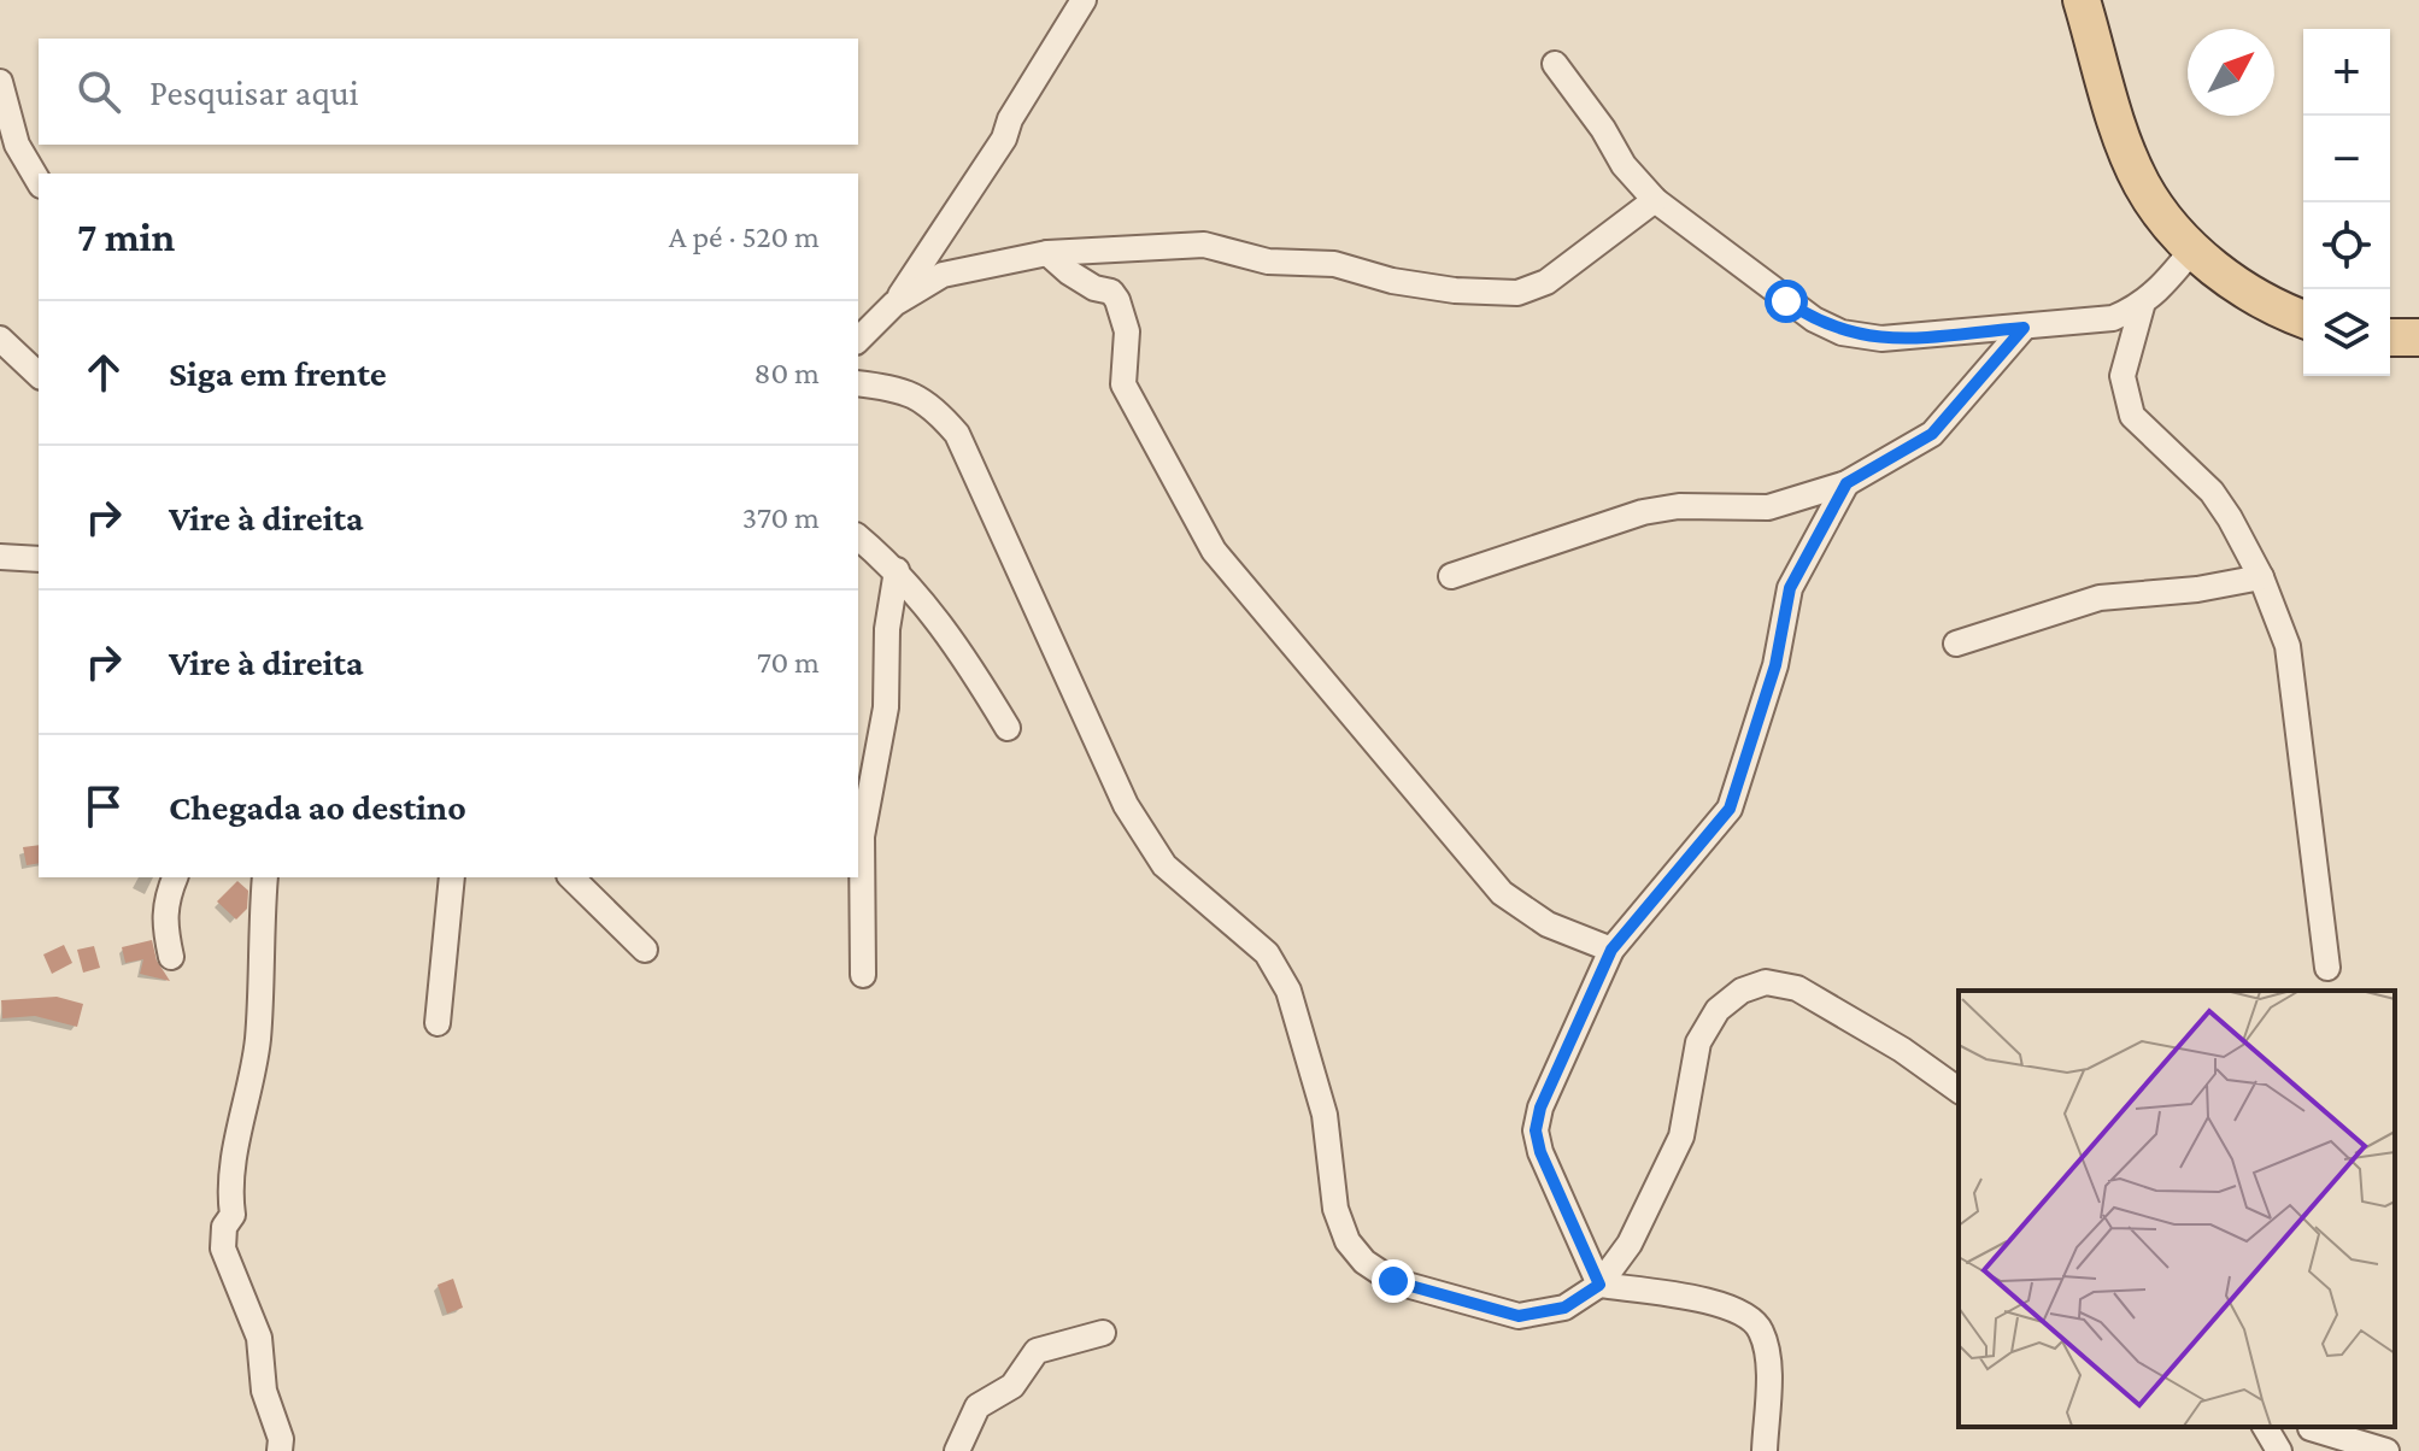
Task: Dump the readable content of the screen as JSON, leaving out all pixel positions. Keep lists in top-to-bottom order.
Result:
{
  "north": "top right",
  "page": {
    "map_buttons": ["+", "−"],
    "search": "Pesquisar aqui",
    "heading": ["7 min", "A pé · 520 m"],
    "list": [
      ["Siga em frente", "80 m"],
      ["Vire à direita", "370 m"],
      ["Vire à direita", "70 m"],
      "Chegada ao destino"
    ]
  }
}
